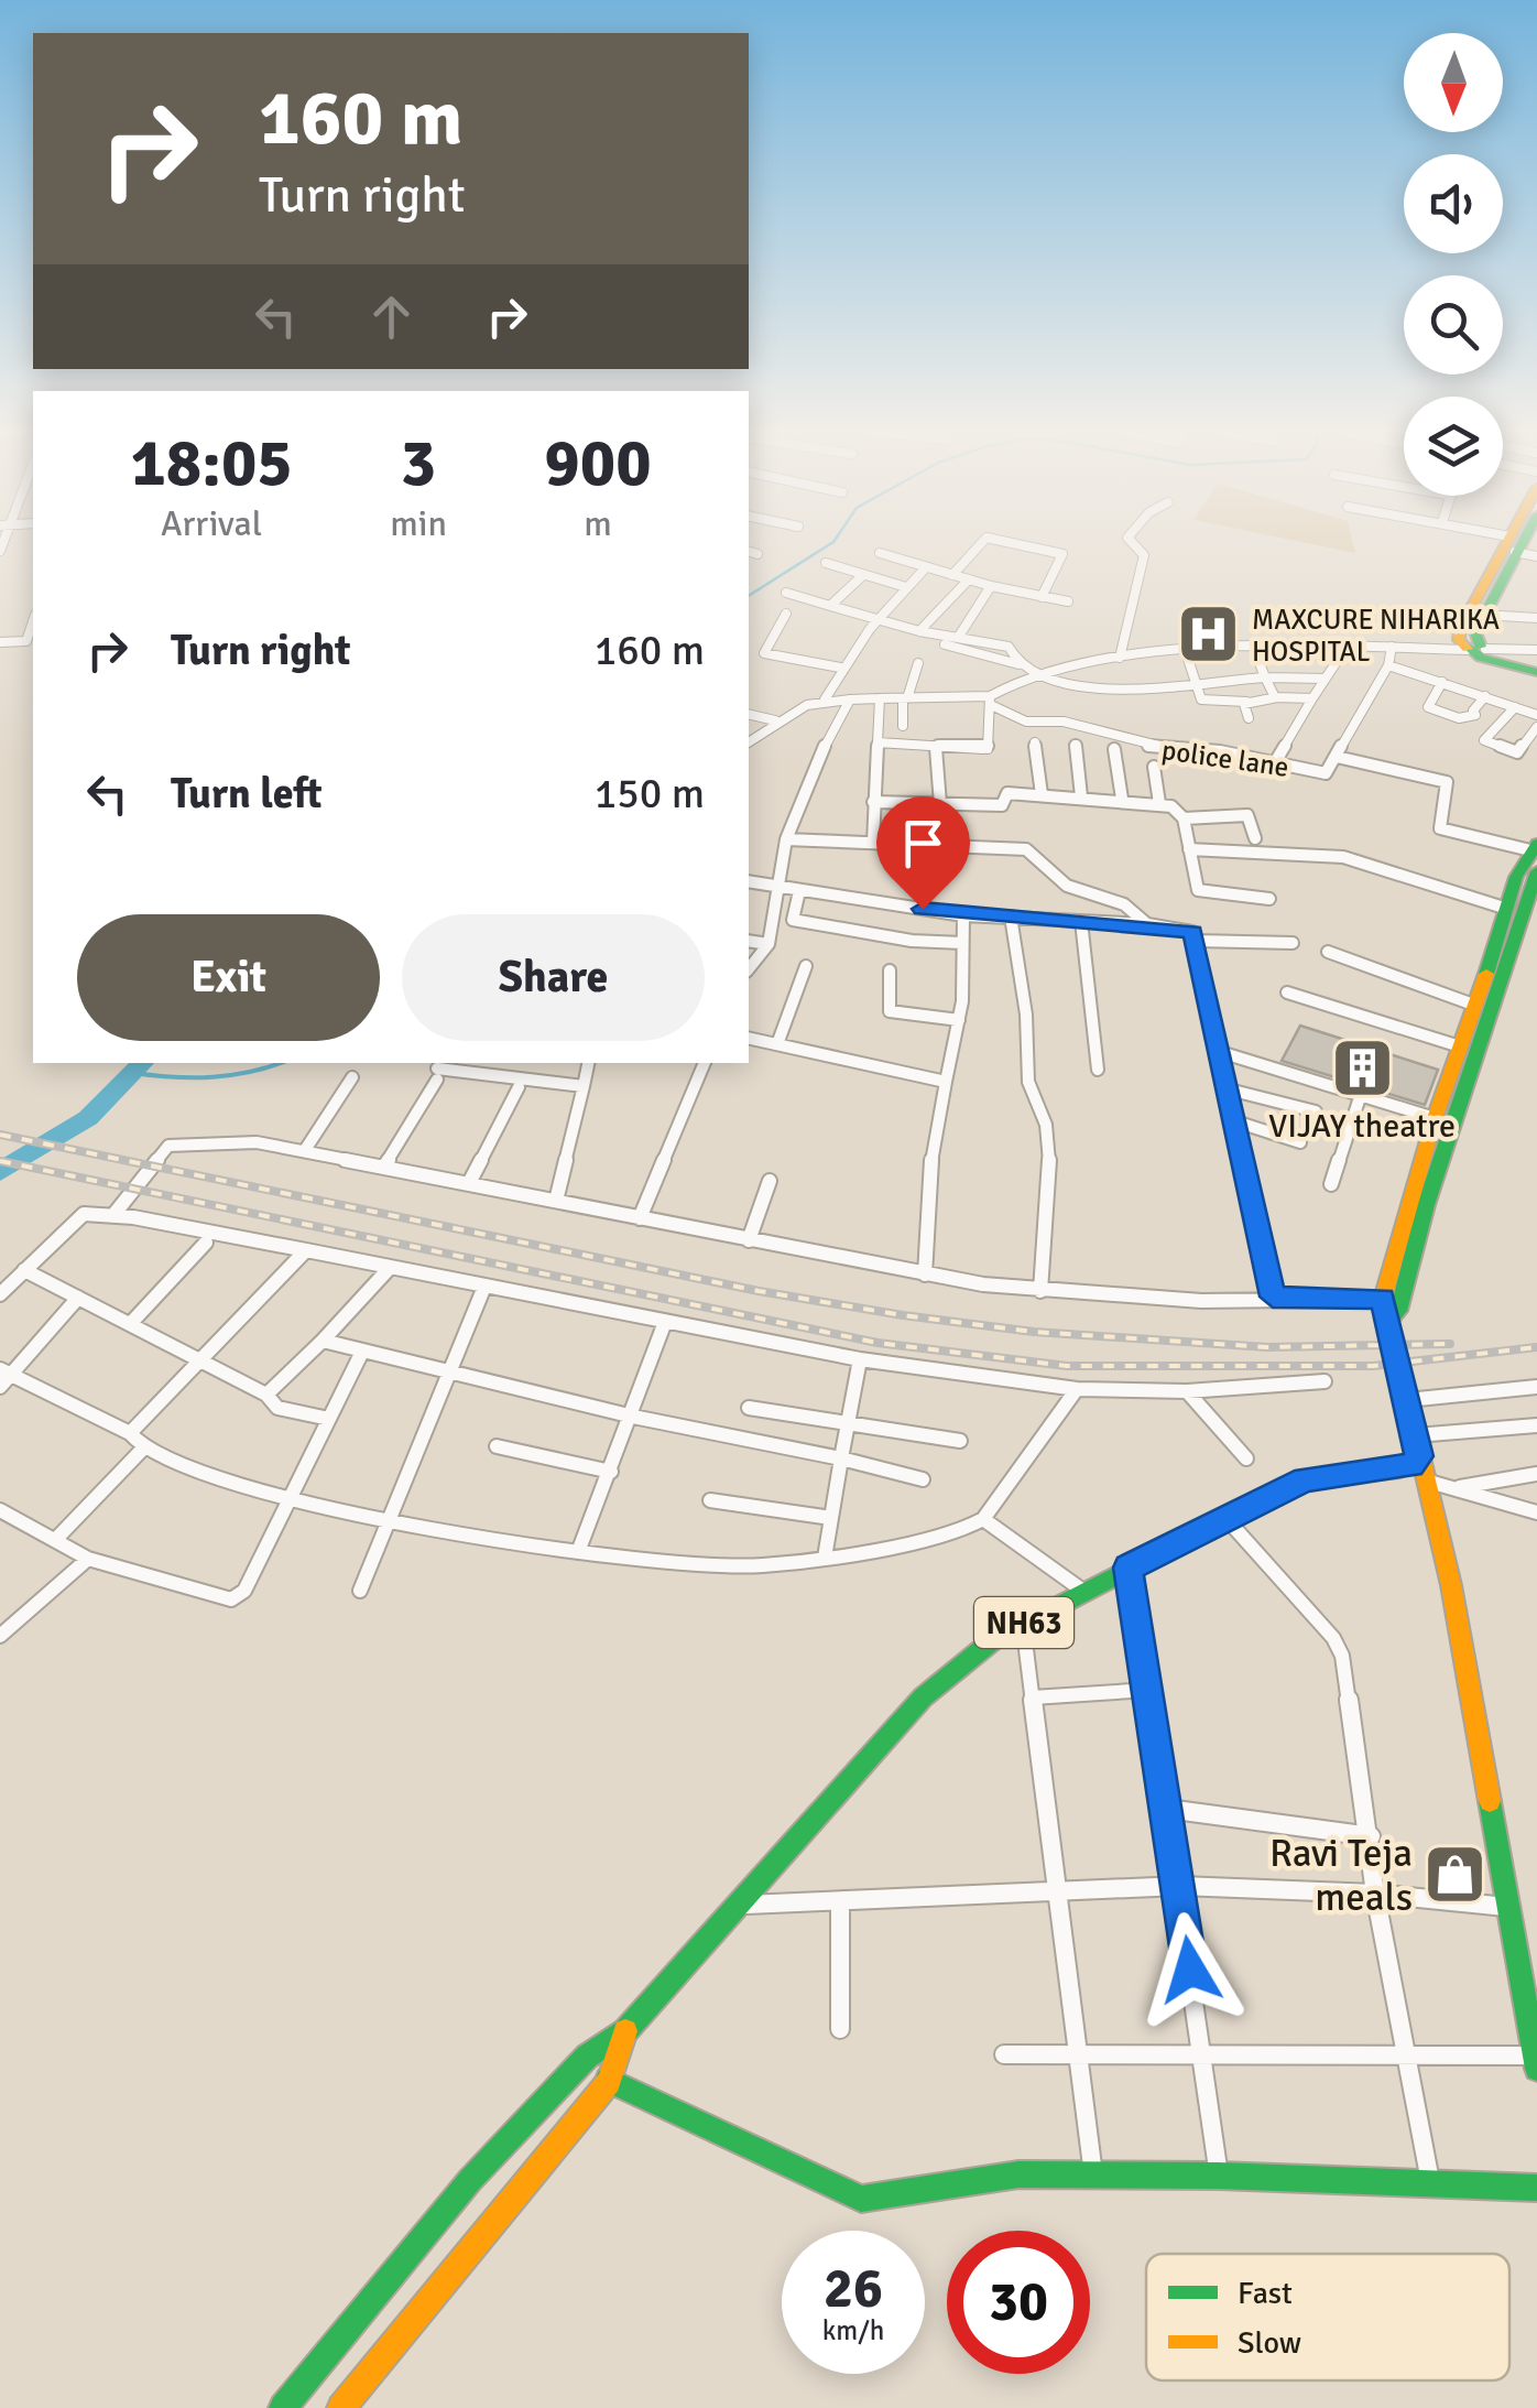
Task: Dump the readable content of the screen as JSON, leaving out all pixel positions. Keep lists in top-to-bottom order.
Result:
{
  "streets": {
    "main road": ["NH63"],
    "street": ["police lane"]
  },
  "places": {
    "hospital": ["MAXCURE NIHARIKA HOSPITAL"],
    "building": ["VIJAY theatre"],
    "shop": ["Ravi Teja meals"]
  },
  "legend": ["Fast", "Slow"],
  "north": "bottom",
  "page": {
    "turn": ["160 m", "Turn right"],
    "eta": [
      "18:05",
      "Arrival",
      "3",
      "min",
      "900",
      "m"
    ],
    "list": [
      {
        "name": "Turn right",
        "value": "160 m"
      },
      {
        "name": "Turn left",
        "value": "150 m"
      }
    ],
    "buttons": ["Exit", "Share"],
    "speed": "26 km/h",
    "limit": "30"
  }
}
